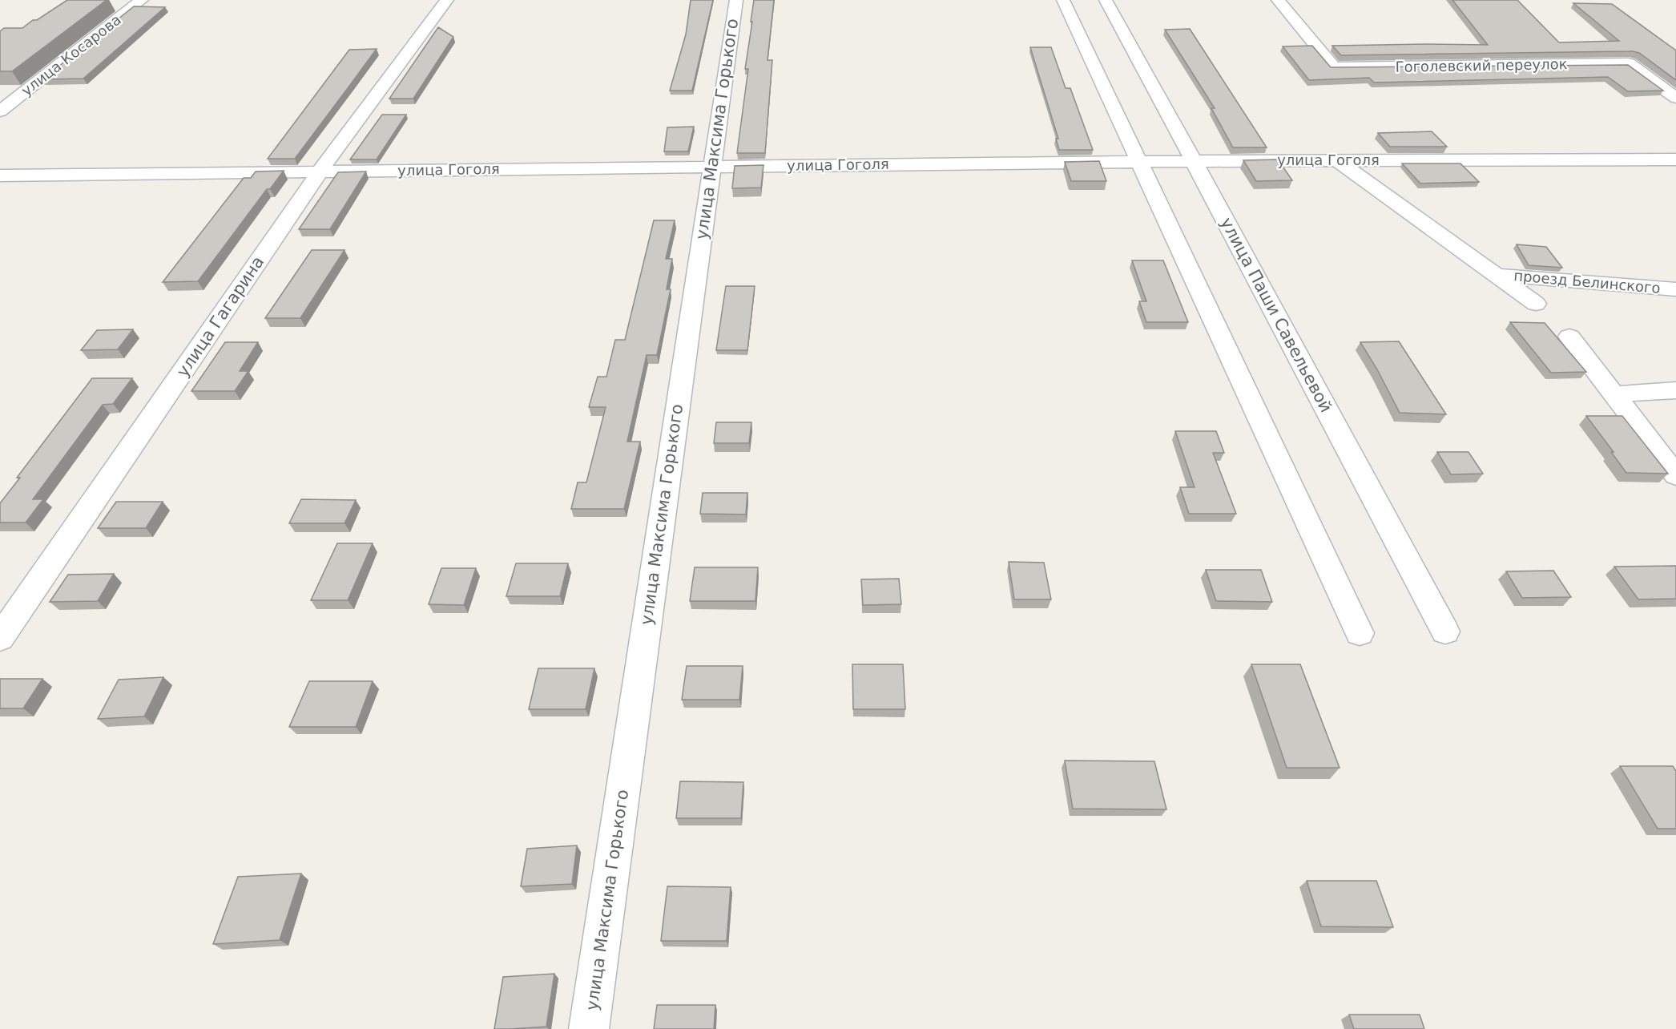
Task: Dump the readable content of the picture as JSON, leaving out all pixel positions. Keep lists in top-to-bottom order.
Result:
{
  "streets": {
    "street": [
      "улица Косарова",
      "Гоголевский переулок",
      "улица Максима Горького",
      "улица Гоголя",
      "проезд Белинского",
      "улица Паши Савельевой",
      "улица Гагарина"
    ]
  },
  "crossings": [
    ["улица Максима Горького", "улица Гоголя"],
    ["улица Гоголя", "улица Паши Савельевой"],
    ["улица Гоголя", "улица Гагарина"]
  ]
}
